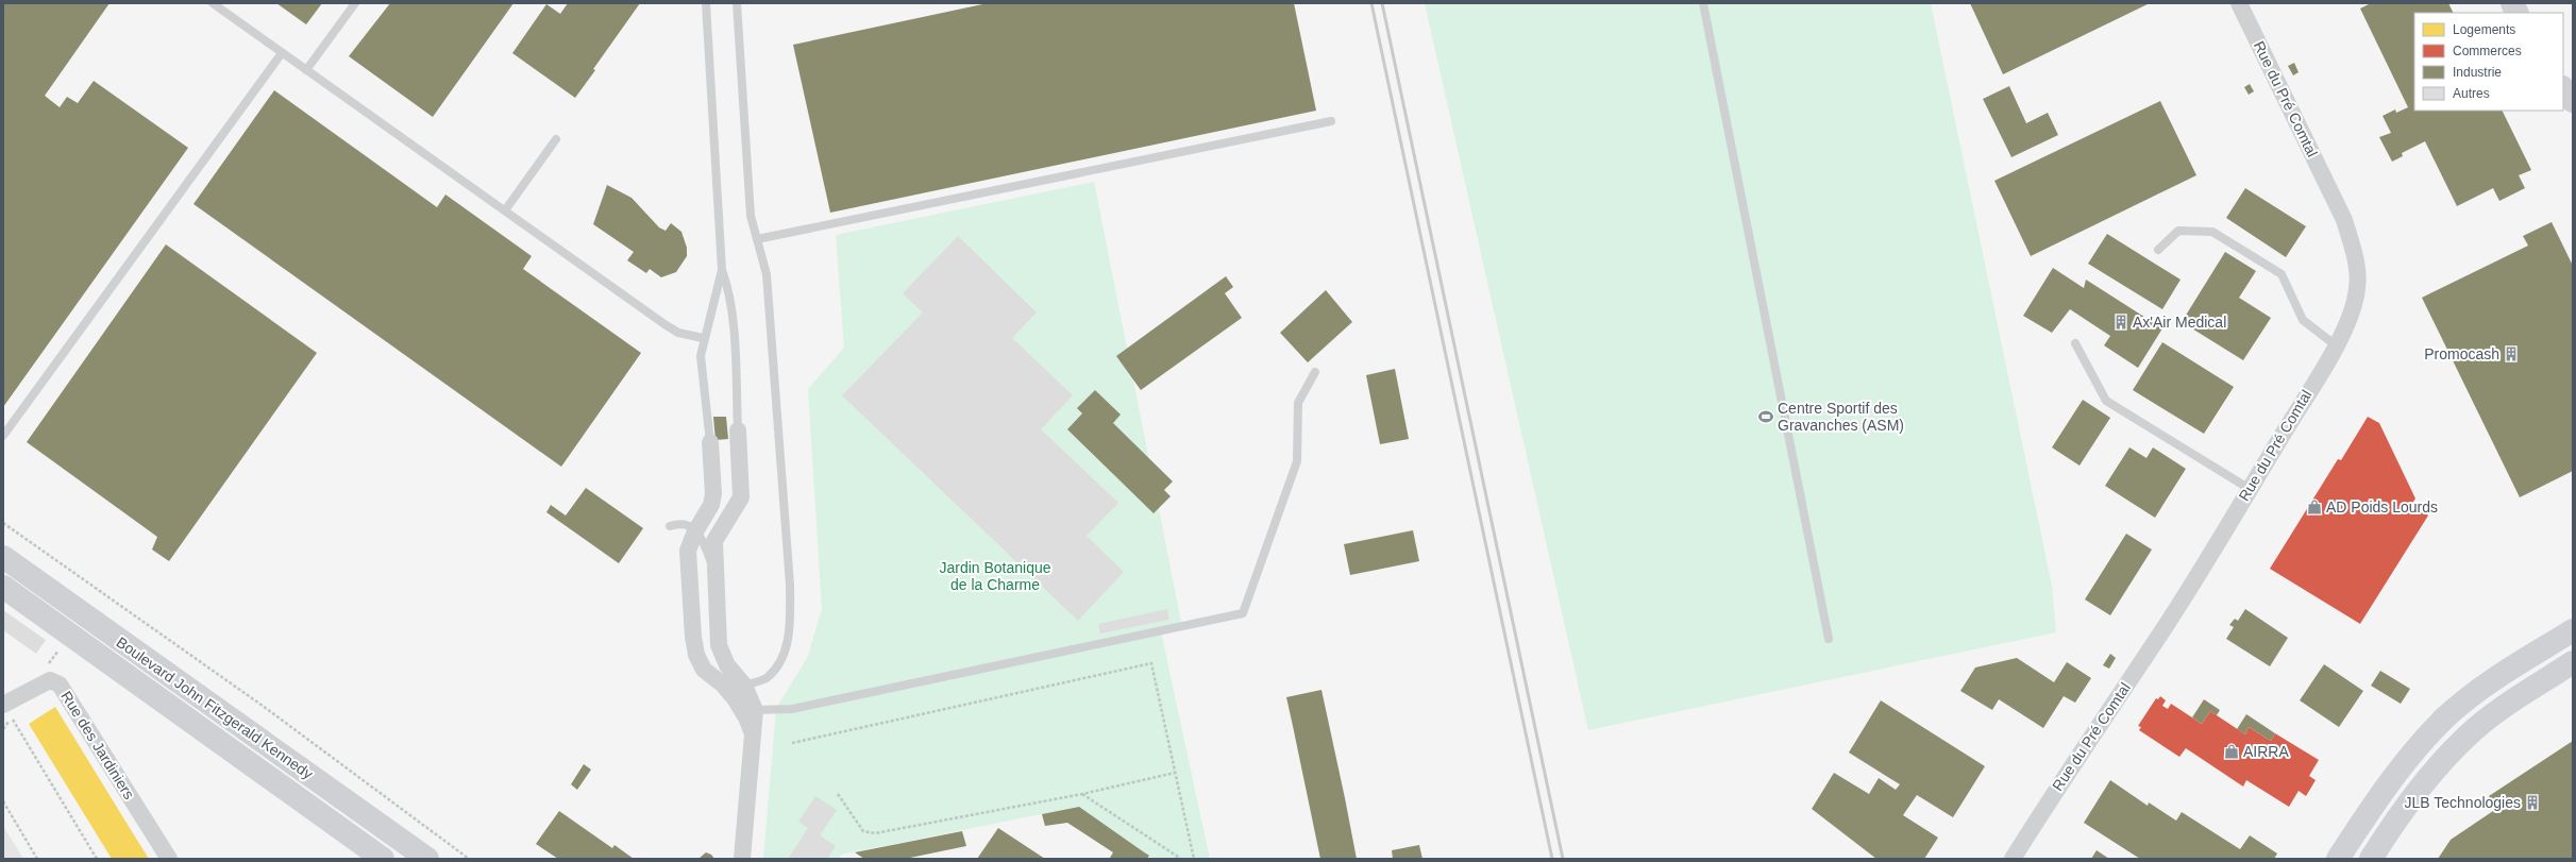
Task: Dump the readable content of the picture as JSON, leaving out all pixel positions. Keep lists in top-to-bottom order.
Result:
{
  "streets": {
    "main road": ["Boulevard John Fitzgerald Kennedy"],
    "street": ["Rue du Pré Comtal", "Rue des Jardiniers"]
  },
  "parks": ["Jardin Botanique de la Charme"],
  "places": {
    "building": ["Ax'Air Medical", "Promocash", "JLB Technologies"],
    "sports": ["Centre Sportif des Gravanches (ASM)"],
    "shop": ["AD Poids Lourds", "AIRRA"]
  },
  "legend": [
    "Logements",
    "Commerces",
    "Industrie",
    "Autres"
  ]
}
